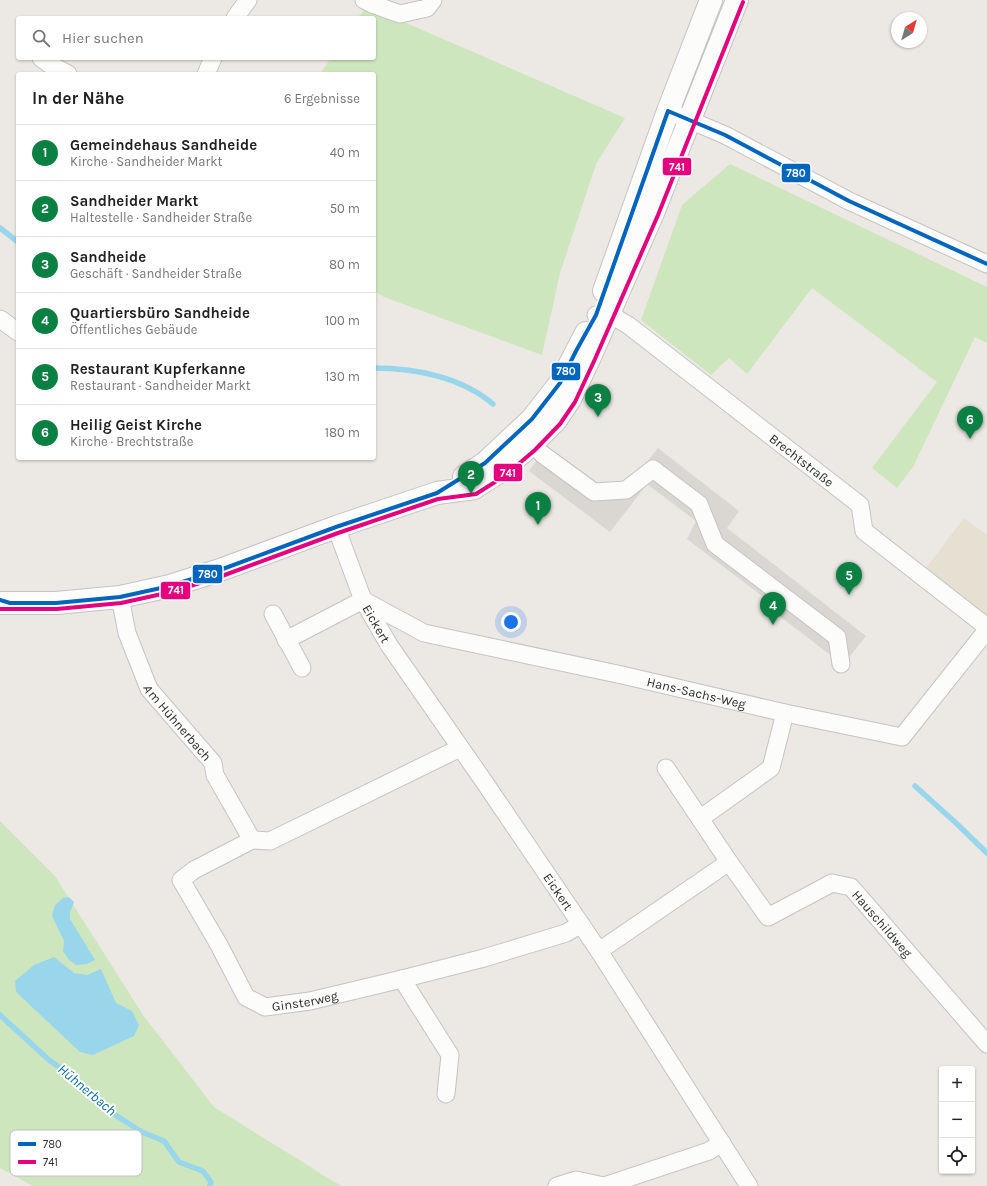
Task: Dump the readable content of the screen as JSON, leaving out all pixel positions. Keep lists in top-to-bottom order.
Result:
{
  "streets": {
    "street": [
      "Brechtstraße",
      "Eickert",
      "Hans-Sachs-Weg",
      "Am Hühnerbach",
      "Hauschildweg",
      "Ginsterweg"
    ]
  },
  "crossings": [
    ["Brechtstraße", "Hans-Sachs-Weg"],
    ["Eickert", "Hans-Sachs-Weg"],
    ["Eickert", "Ginsterweg"],
    ["Am Hühnerbach", "Ginsterweg"]
  ],
  "water": ["Hühnerbach"],
  "lines": ["transit line 741", "transit line 780"],
  "legend": ["780", "741"],
  "north": "top right",
  "page": {
    "search": "Hier suchen",
    "heading": ["In der Nähe", "6 Ergebnisse"],
    "list": [
      {
        "mark": "1",
        "name": "Gemeindehaus Sandheide",
        "note": "Kirche · Sandheider Markt",
        "value": "40 m"
      },
      {
        "mark": "2",
        "name": "Sandheider Markt",
        "note": "Haltestelle · Sandheider Straße",
        "value": "50 m"
      },
      {
        "mark": "3",
        "name": "Sandheide",
        "note": "Geschäft · Sandheider Straße",
        "value": "80 m"
      },
      {
        "mark": "4",
        "name": "Quartiersbüro Sandheide",
        "note": "Öffentliches Gebäude",
        "value": "100 m"
      },
      {
        "mark": "5",
        "name": "Restaurant Kupferkanne",
        "note": "Restaurant · Sandheider Markt",
        "value": "130 m"
      },
      {
        "mark": "6",
        "name": "Heilig Geist Kirche",
        "note": "Kirche · Brechtstraße",
        "value": "180 m"
      }
    ],
    "pins": [
      "3",
      "6",
      "2",
      "1",
      "5",
      "4"
    ],
    "map_buttons": ["+", "−"]
  }
}
